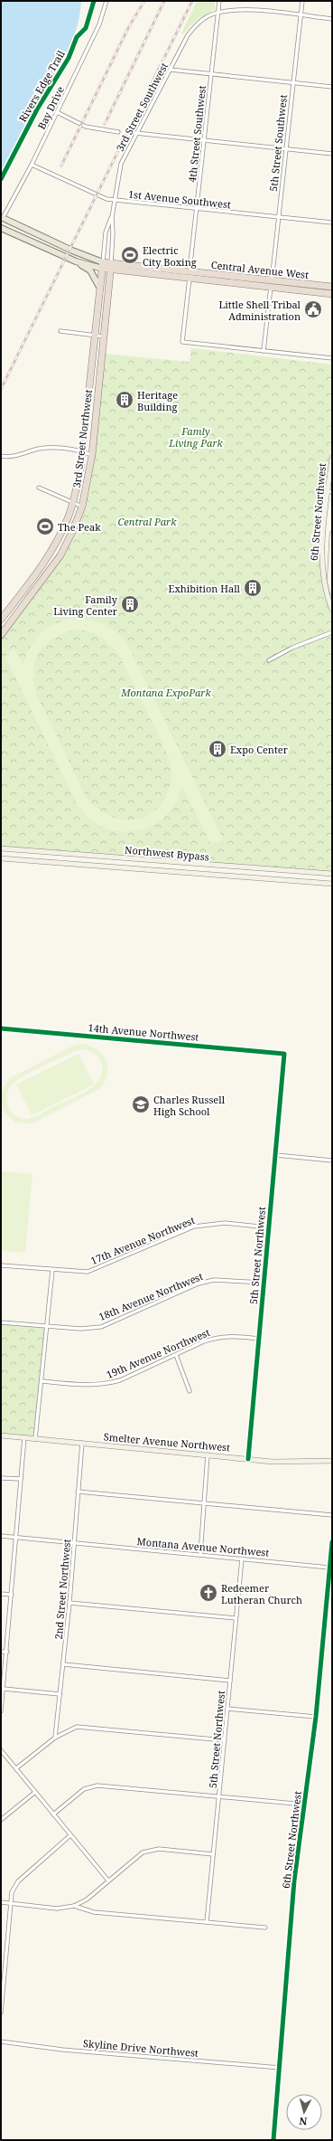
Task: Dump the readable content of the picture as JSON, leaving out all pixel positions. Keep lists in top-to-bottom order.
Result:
{
  "streets": {
    "highway": ["Central Avenue West", "3rd Street Northwest"],
    "main road": ["6th Street Northwest", "Northwest Bypass", "Smelter Avenue Northwest"],
    "street": [
      "3rd Street Southwest",
      "Bay Drive",
      "4th Street Southwest",
      "5th Street Southwest",
      "1st Avenue Southwest",
      "14th Avenue Northwest",
      "17th Avenue Northwest",
      "5th Street Northwest",
      "18th Avenue Northwest",
      "19th Avenue Northwest",
      "Montana Avenue Northwest",
      "2nd Street Northwest",
      "Skyline Drive Northwest"
    ],
    "cycle path": ["Rivers Edge Trail"]
  },
  "crossings": [
    ["3rd Street Southwest", "4th Street Southwest"],
    ["3rd Street Southwest", "5th Street Southwest"],
    ["3rd Street Southwest", "1st Avenue Southwest"],
    ["3rd Street Southwest", "Central Avenue West"],
    ["3rd Street Southwest", "3rd Street Northwest"],
    ["Bay Drive", "1st Avenue Southwest"],
    ["Bay Drive", "Central Avenue West"],
    ["4th Street Southwest", "1st Avenue Southwest"],
    ["4th Street Southwest", "Central Avenue West"],
    ["5th Street Southwest", "1st Avenue Southwest"],
    ["5th Street Southwest", "Central Avenue West"],
    ["Central Avenue West", "3rd Street Northwest"],
    ["6th Street Northwest", "Montana Avenue Northwest"],
    ["6th Street Northwest", "Skyline Drive Northwest"],
    ["14th Avenue Northwest", "5th Street Northwest"],
    ["17th Avenue Northwest", "5th Street Northwest"],
    ["5th Street Northwest", "18th Avenue Northwest"],
    ["5th Street Northwest", "19th Avenue Northwest"],
    ["5th Street Northwest", "Smelter Avenue Northwest"],
    ["5th Street Northwest", "Montana Avenue Northwest"],
    ["Smelter Avenue Northwest", "2nd Street Northwest"],
    ["Montana Avenue Northwest", "2nd Street Northwest"]
  ],
  "parks": ["Famly Living Park", "Central Park", "Montana ExpoPark"],
  "places": {
    "sports": ["Electric City Boxing", "The Peak"],
    "public building": ["Little Shell Tribal Administration"],
    "building": [
      "Heritage Building",
      "Exhibition Hall",
      "Family Living Center",
      "Expo Center"
    ],
    "school or university": ["Charles Russell High School"],
    "church": ["Redeemer Lutheran Church"]
  },
  "north": "bottom"
}
